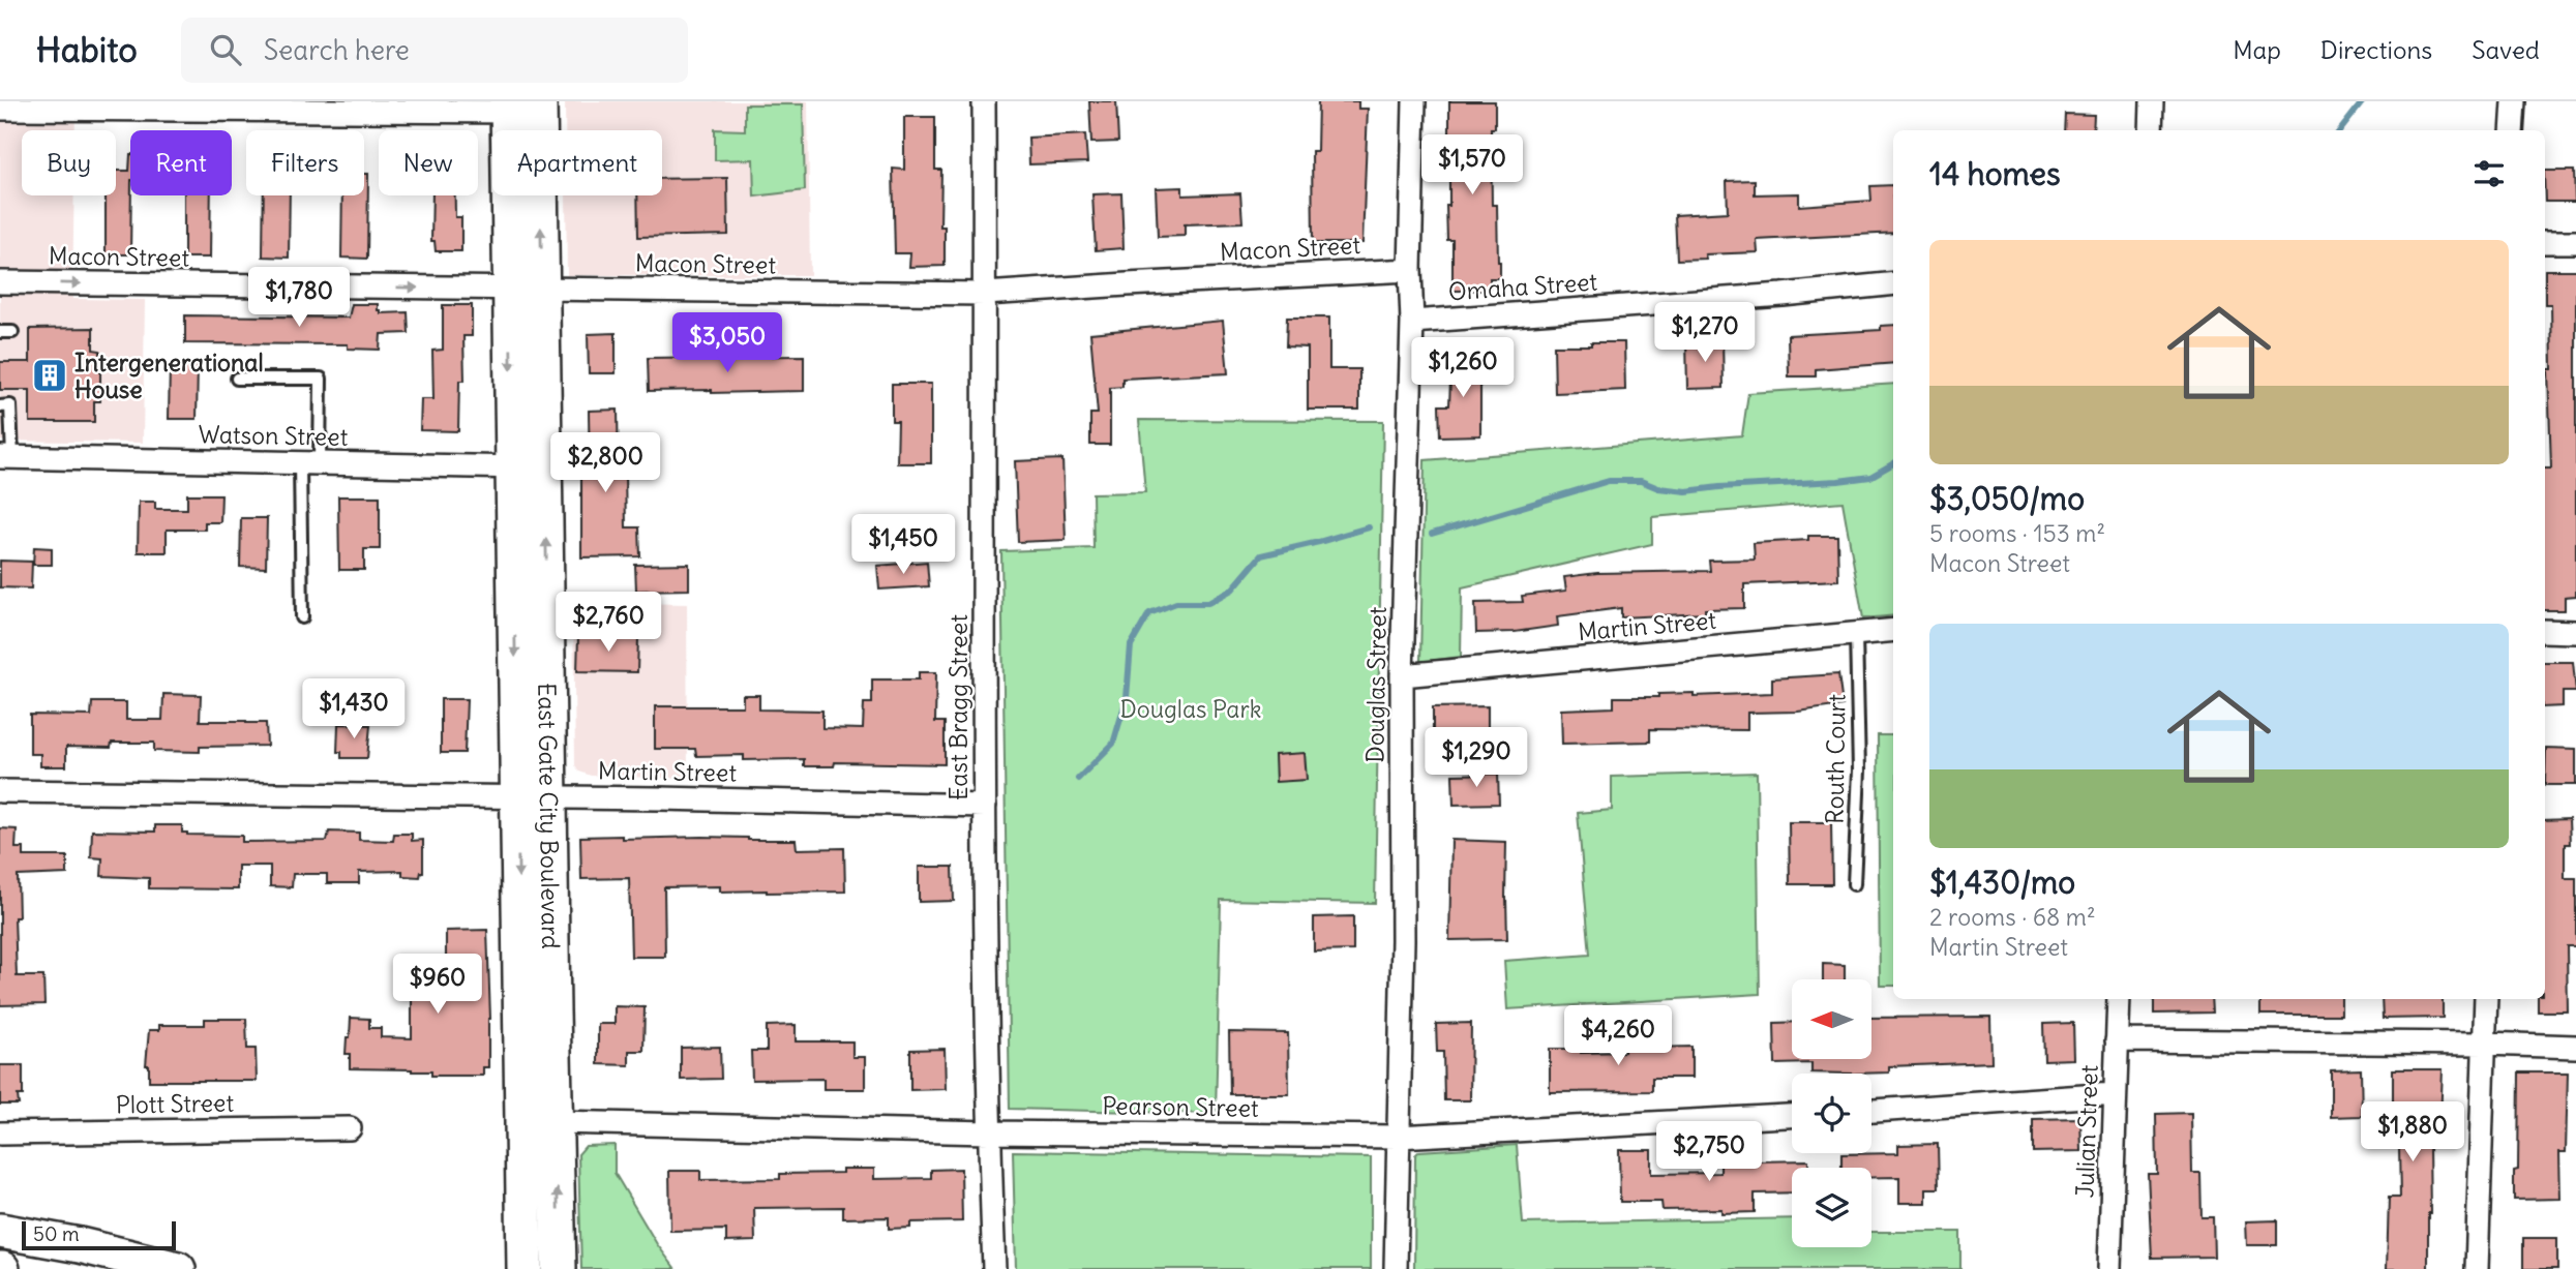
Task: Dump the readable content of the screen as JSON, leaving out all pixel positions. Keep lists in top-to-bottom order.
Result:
{
  "streets": {
    "main road": ["East Gate City Boulevard"],
    "street": [
      "Macon Street",
      "Omaha Street",
      "Watson Street",
      "Martin Street",
      "Douglas Street",
      "East Bragg Street",
      "Plott Street",
      "Pearson Street",
      "Julian Street"
    ],
    "lane": ["Routh Court"]
  },
  "crossings": [
    ["Macon Street", "Douglas Street"],
    ["Macon Street", "East Bragg Street"],
    ["Macon Street", "East Gate City Boulevard"],
    ["Omaha Street", "Douglas Street"],
    ["Watson Street", "East Gate City Boulevard"],
    ["Martin Street", "Douglas Street"],
    ["Martin Street", "East Bragg Street"],
    ["Martin Street", "Routh Court"],
    ["Martin Street", "East Gate City Boulevard"],
    ["Douglas Street", "Pearson Street"],
    ["East Bragg Street", "Pearson Street"],
    ["East Gate City Boulevard", "Pearson Street"]
  ],
  "parks": ["Douglas Park"],
  "places": {
    "building": ["Intergenerational House"]
  },
  "scale_bar": "50 m",
  "north": "left",
  "page": {
    "header": "Habito",
    "search": "Search here",
    "nav": ["Map", "Directions", "Saved"],
    "chip": [
      "Buy",
      "Rent",
      "Filters",
      "New",
      "Apartment"
    ],
    "heading": "14 homes",
    "price": [
      "$1,570",
      "$1,780",
      "$1,270",
      "$3,050",
      "$1,260",
      "$2,800",
      "$1,450",
      "$2,760",
      "$1,430",
      "$1,290",
      "$960",
      "$4,260",
      "$1,880",
      "$2,750"
    ],
    "list": [
      {
        "name": "$3,050/mo",
        "note": "5 rooms · 153 m² · Macon Street"
      },
      {
        "name": "$1,430/mo",
        "note": "2 rooms · 68 m² · Martin Street"
      }
    ],
    "scale": "50 m"
  }
}
